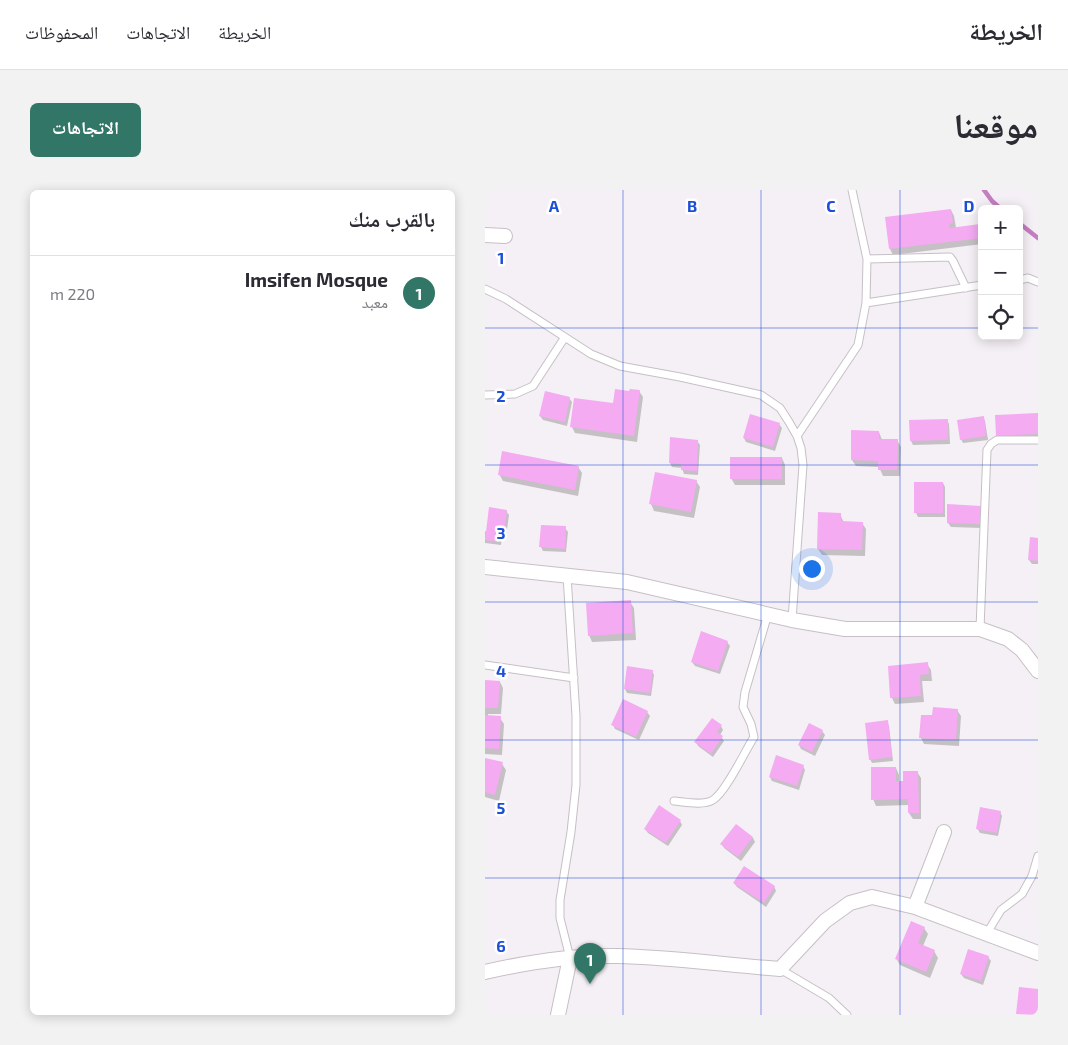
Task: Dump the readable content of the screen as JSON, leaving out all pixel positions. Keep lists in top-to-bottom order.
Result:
{
  "page": {
    "header": "الخريطة",
    "nav": ["الخريطة", "الاتجاهات", "المحفوظات"],
    "title": "موقعنا",
    "buttons": "الاتجاهات",
    "heading": "بالقرب منك",
    "map_buttons": ["+", "−"],
    "list": [
      {
        "mark": "1",
        "name": "Imsifen Mosque",
        "note": "معبد",
        "value": "220 m"
      }
    ],
    "pins": "1"
  },
  "grid": {
    "columns": [
      "A",
      "B",
      "C",
      "D"
    ],
    "rows": [
      "1",
      "2",
      "3",
      "4",
      "5",
      "6"
    ]
  }
}
